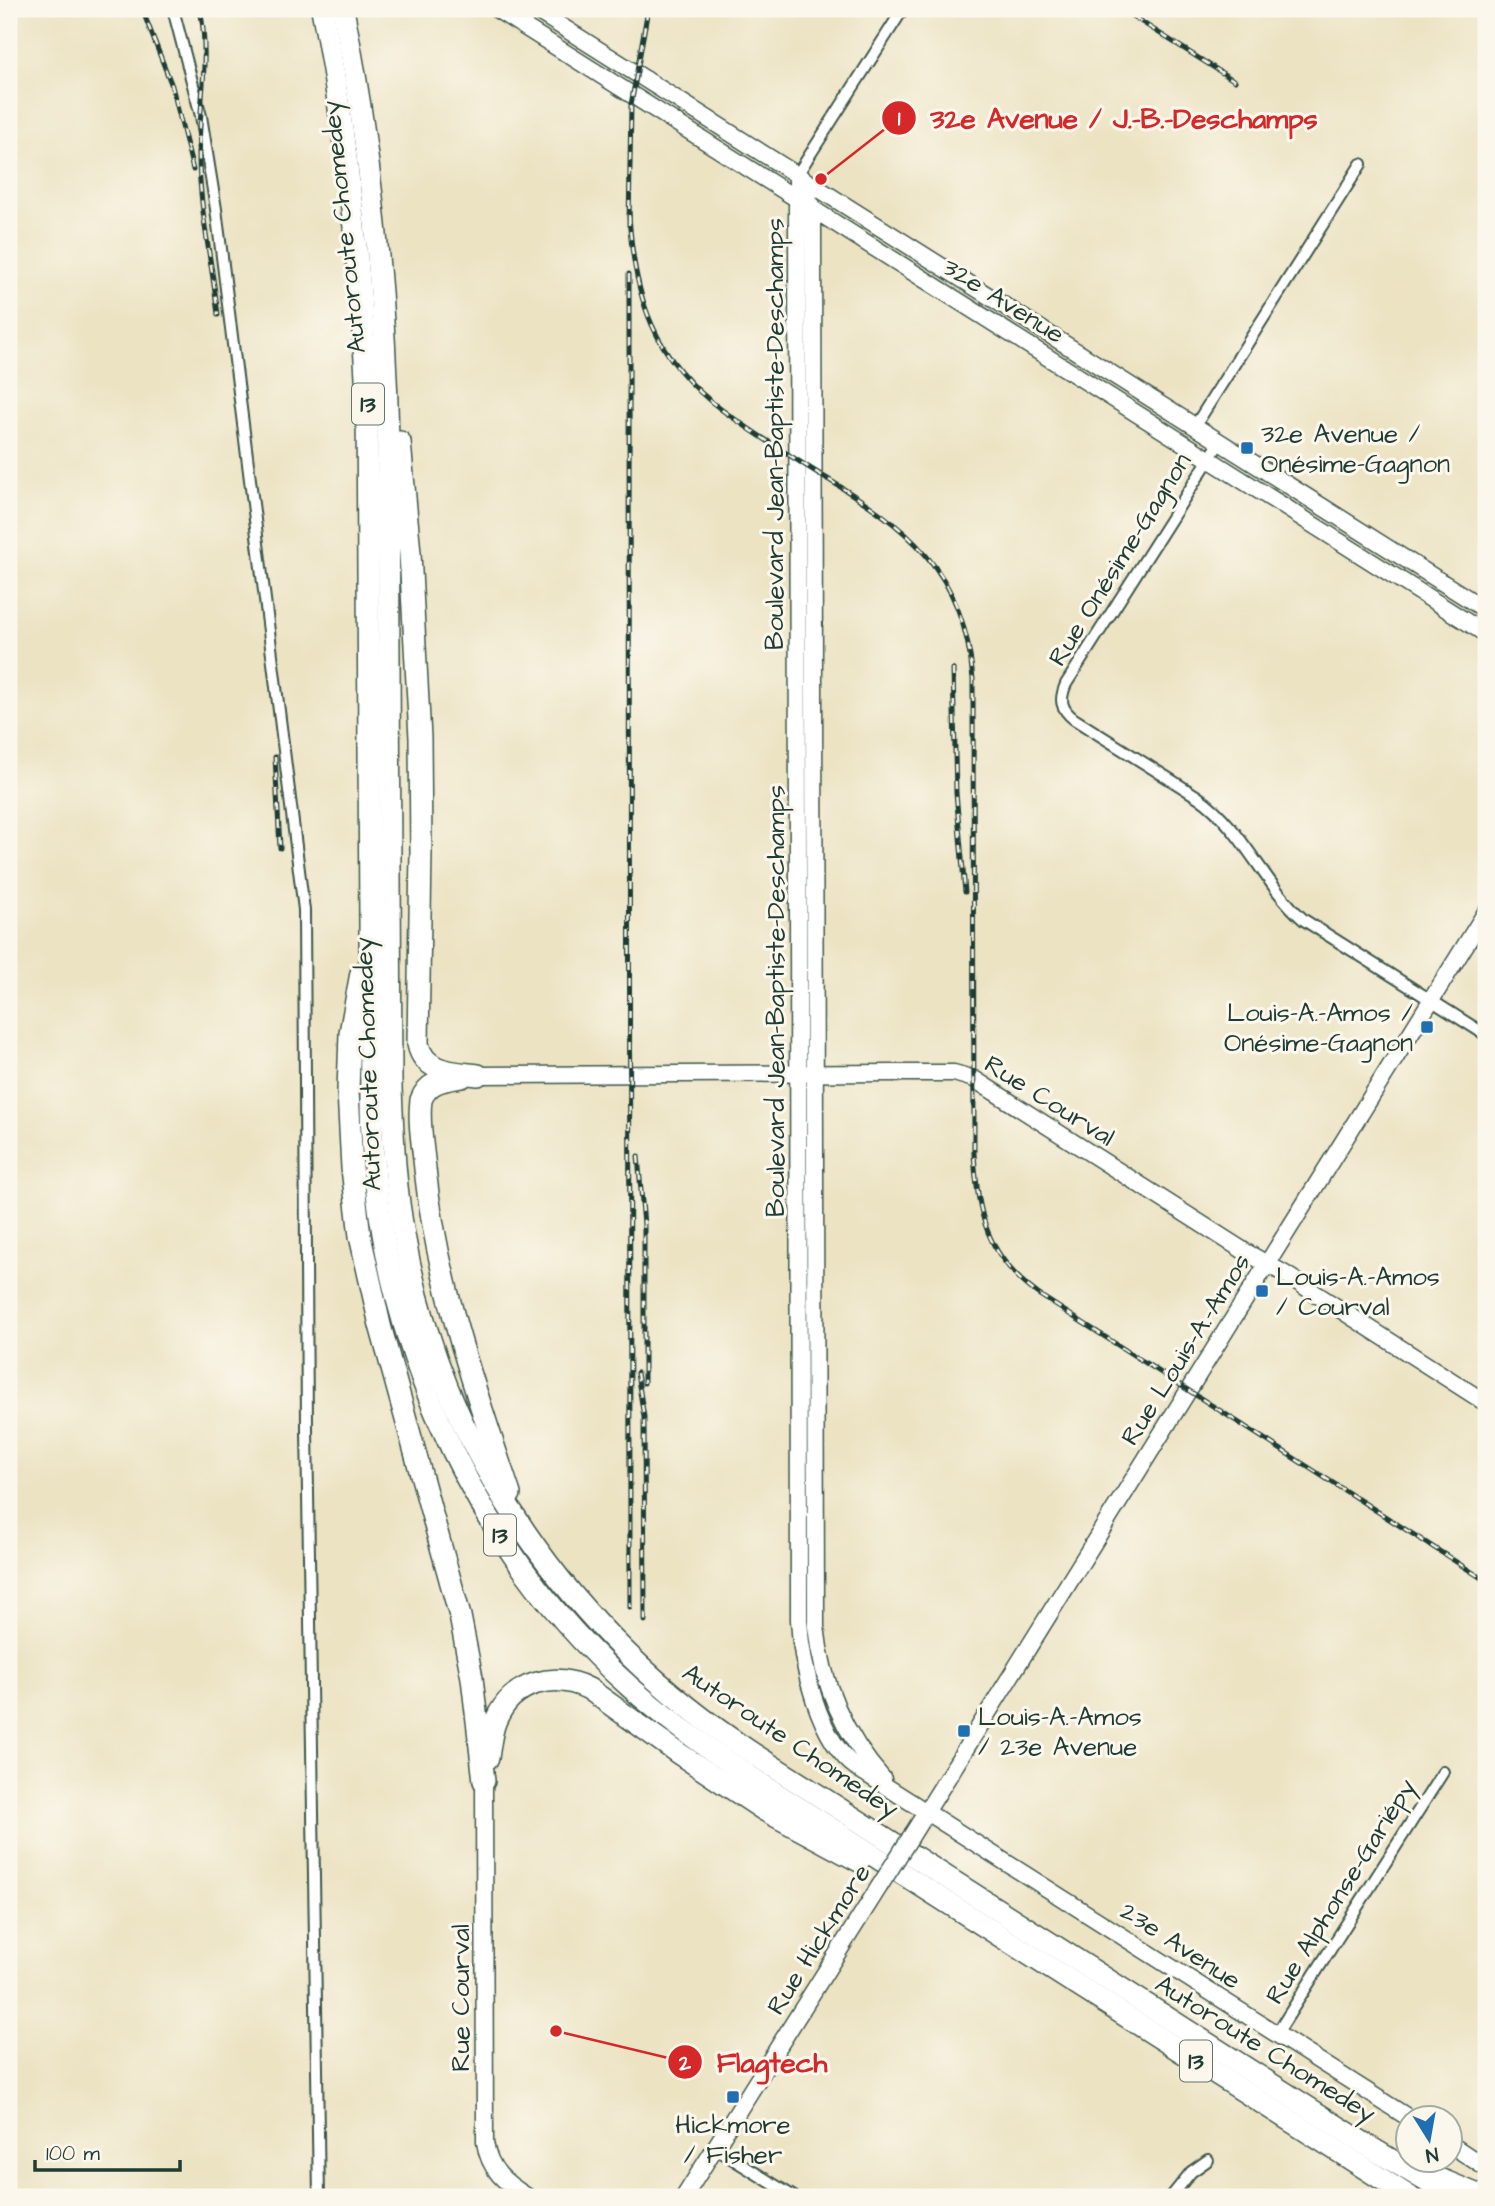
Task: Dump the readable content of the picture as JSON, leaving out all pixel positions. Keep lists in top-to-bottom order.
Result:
{
  "streets": {
    "highway": ["Autoroute Chomedey", "13"],
    "street": [
      "32e Avenue",
      "Boulevard Jean-Baptiste-Deschamps",
      "Rue Onésime-Gagnon",
      "Rue Courval",
      "Rue Louis-A.-Amos",
      "Rue Alphonse-Gariépy",
      "Rue Hickmore",
      "23e Avenue"
    ]
  },
  "crossings": [
    ["32e Avenue", "Boulevard Jean-Baptiste-Deschamps"],
    ["32e Avenue", "Rue Onésime-Gagnon"],
    ["Boulevard Jean-Baptiste-Deschamps", "Rue Courval"],
    ["Boulevard Jean-Baptiste-Deschamps", "Rue Louis-A.-Amos"],
    ["Boulevard Jean-Baptiste-Deschamps", "Rue Hickmore"],
    ["Boulevard Jean-Baptiste-Deschamps", "23e Avenue"],
    ["Rue Onésime-Gagnon", "Rue Louis-A.-Amos"],
    ["Rue Courval", "Rue Louis-A.-Amos"],
    ["Rue Louis-A.-Amos", "Rue Hickmore"],
    ["Rue Louis-A.-Amos", "23e Avenue"],
    ["Rue Alphonse-Gariépy", "23e Avenue"],
    ["Rue Hickmore", "23e Avenue"]
  ],
  "places": {
    "other": ["32e Avenue / J.-B.-Deschamps", "Flagtech"],
    "transit": [
      "32e Avenue / Onésime-Gagnon",
      "Louis-A.-Amos / Onésime-Gagnon",
      "Louis-A.-Amos / Courval",
      "Louis-A.-Amos / 23e Avenue",
      "Hickmore / Fisher"
    ]
  },
  "scale_bar": "100 m",
  "north": "bottom"
}
